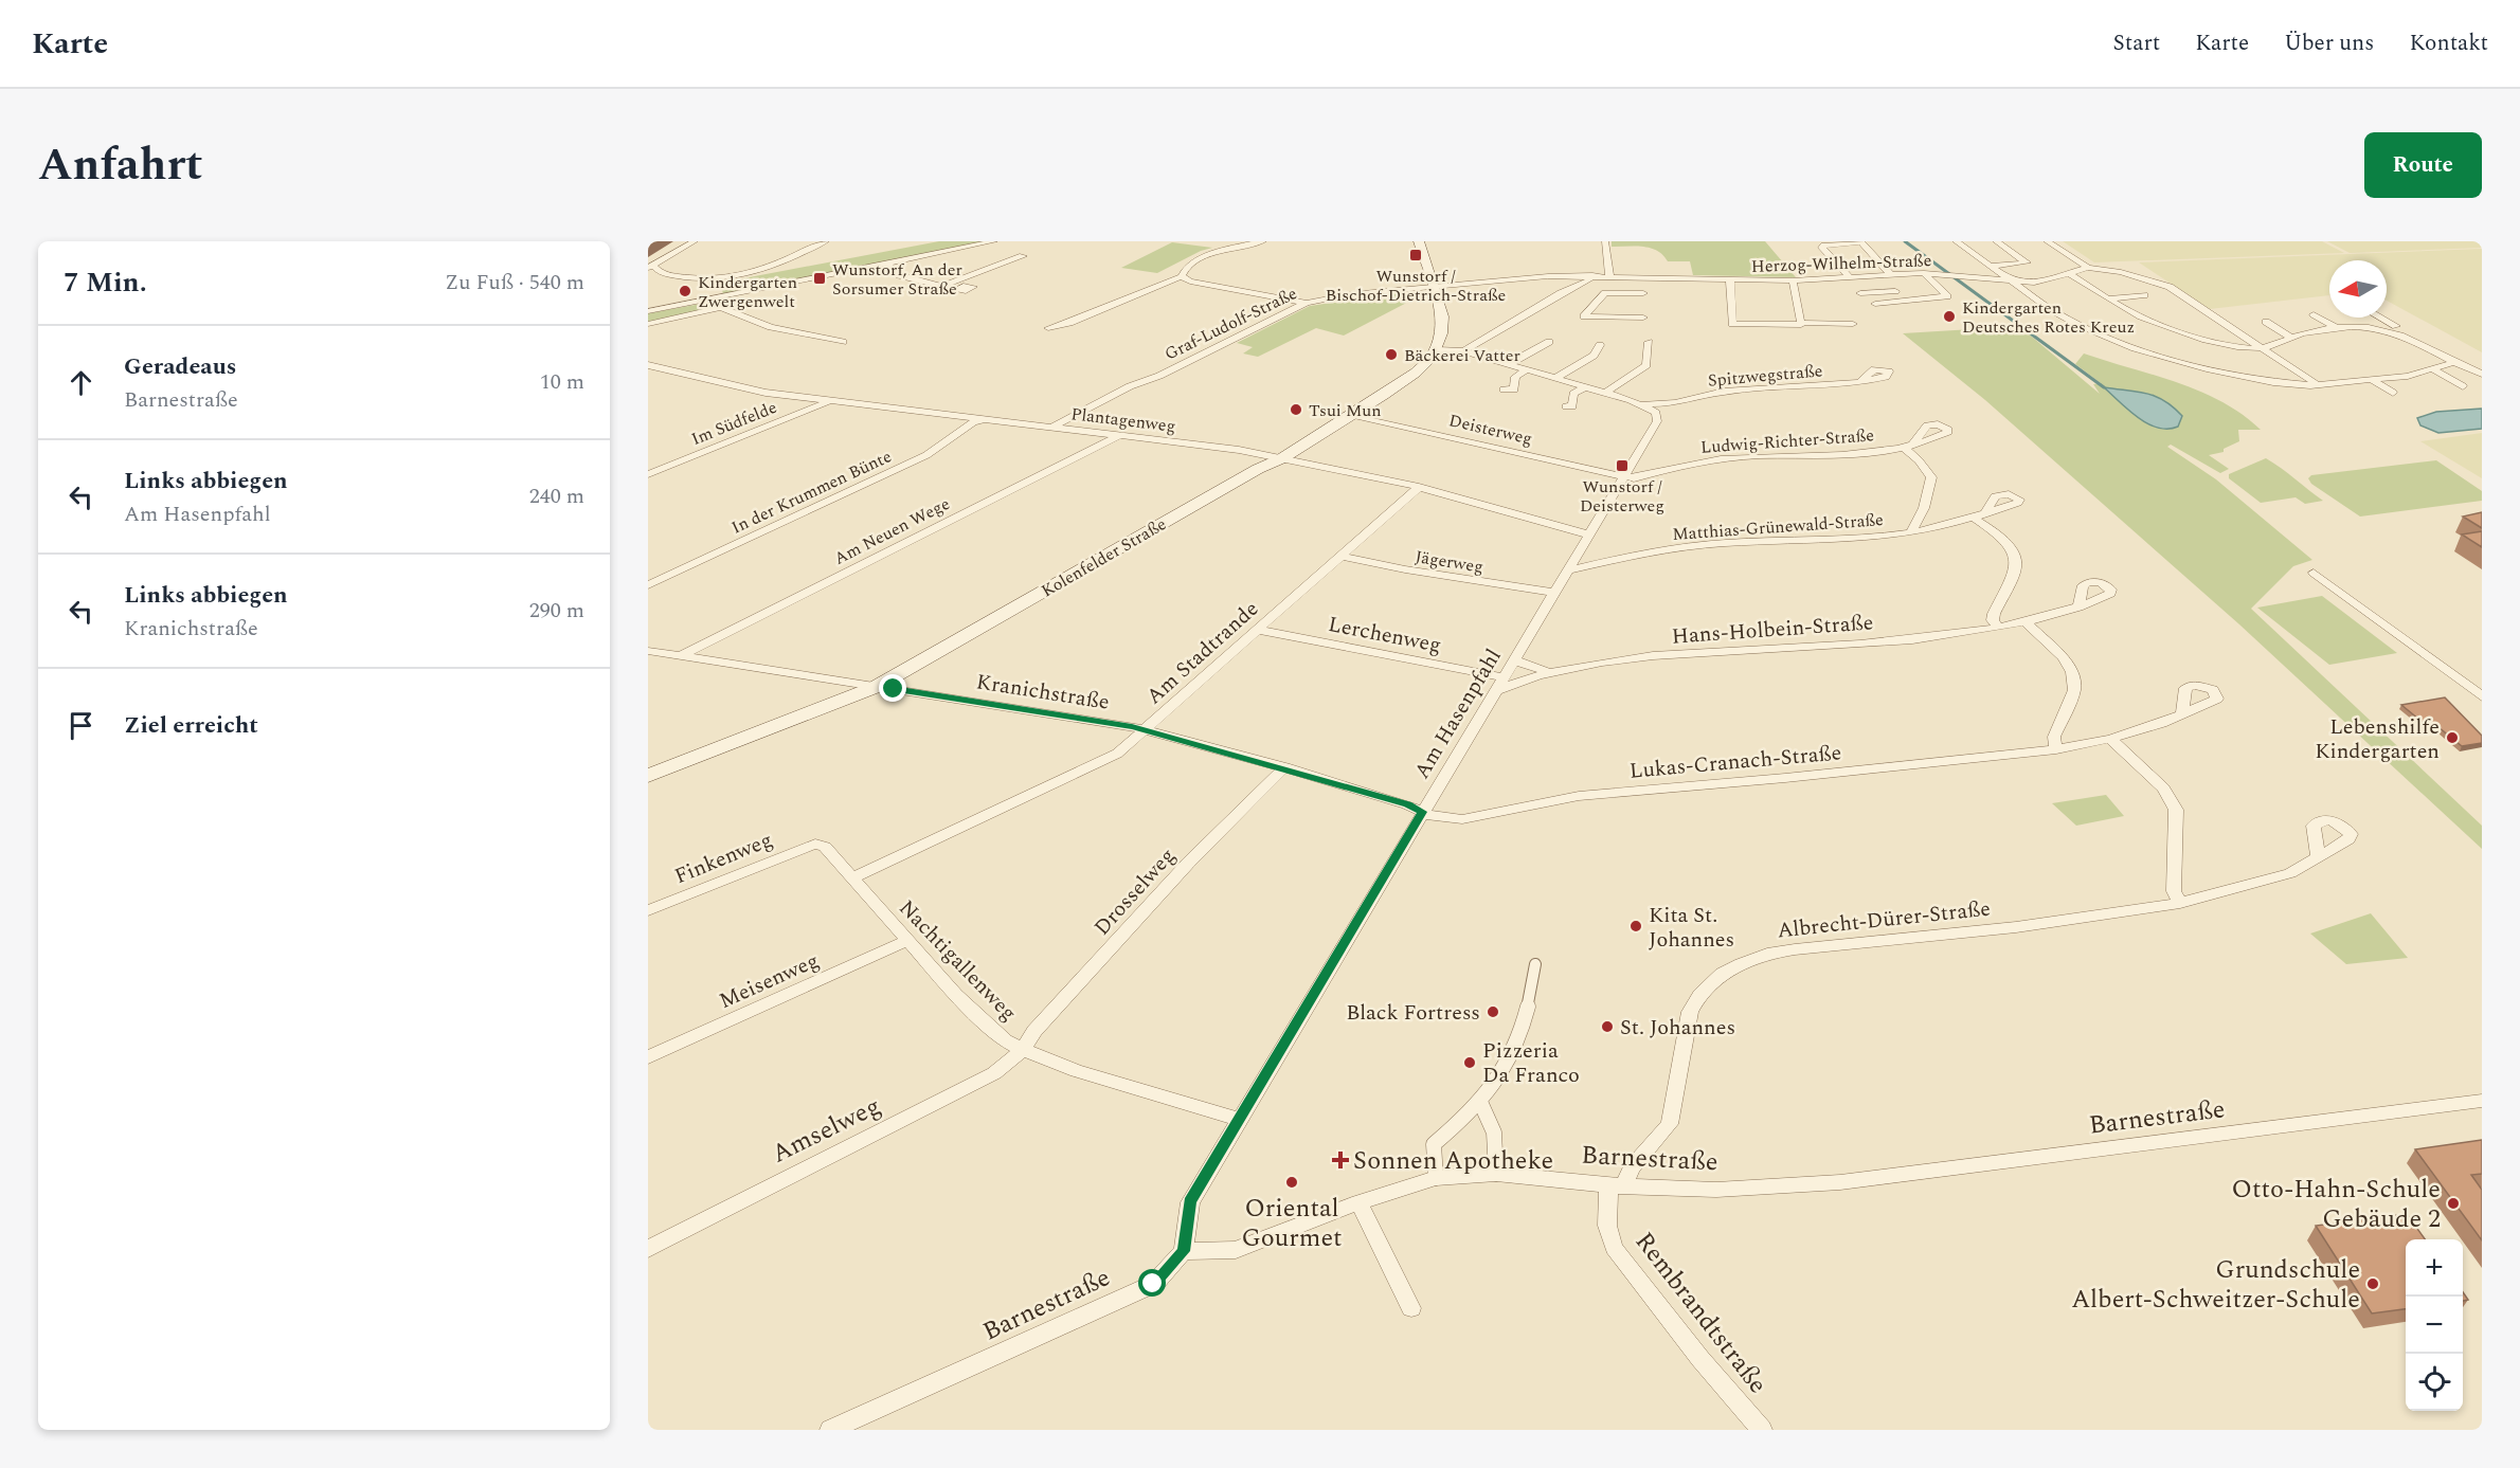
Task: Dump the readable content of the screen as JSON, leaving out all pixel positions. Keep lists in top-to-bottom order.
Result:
{
  "streets": {
    "main road": ["Kolenfelder Straße"],
    "street": [
      "Herzog-Wilhelm-Straße",
      "Graf-Ludolf-Straße",
      "Spitzwegstraße",
      "Plantagenweg",
      "Im Südfelde",
      "Deisterweg",
      "Ludwig-Richter-Straße",
      "In der Krummen Bünte",
      "Matthias-Grünewald-Straße",
      "Am Neuen Wege",
      "Jägerweg",
      "Hans-Holbein-Straße",
      "Lerchenweg",
      "Am Stadtrande",
      "Kranichstraße",
      "Am Hasenpfahl",
      "Lukas-Cranach-Straße",
      "Finkenweg",
      "Drosselweg",
      "Albrecht-Dürer-Straße",
      "Nachtigallenweg",
      "Meisenweg",
      "Barnestraße",
      "Amselweg",
      "Rembrandtstraße"
    ]
  },
  "crossings": [
    ["Herzog-Wilhelm-Straße", "Graf-Ludolf-Straße"],
    ["Graf-Ludolf-Straße", "Plantagenweg"],
    ["Spitzwegstraße", "Am Hasenpfahl"],
    ["Plantagenweg", "Im Südfelde"],
    ["Plantagenweg", "In der Krummen Bünte"],
    ["Plantagenweg", "Am Neuen Wege"],
    ["Plantagenweg", "Kolenfelder Straße"],
    ["Plantagenweg", "Am Stadtrande"],
    ["Plantagenweg", "Am Hasenpfahl"],
    ["Deisterweg", "Ludwig-Richter-Straße"],
    ["Deisterweg", "Kolenfelder Straße"],
    ["Deisterweg", "Am Hasenpfahl"],
    ["Ludwig-Richter-Straße", "Matthias-Grünewald-Straße"],
    ["Ludwig-Richter-Straße", "Am Hasenpfahl"],
    ["Matthias-Grünewald-Straße", "Am Hasenpfahl"],
    ["Am Neuen Wege", "Kranichstraße"],
    ["Kolenfelder Straße", "Kranichstraße"],
    ["Jägerweg", "Am Stadtrande"],
    ["Jägerweg", "Am Hasenpfahl"],
    ["Hans-Holbein-Straße", "Am Hasenpfahl"],
    ["Lerchenweg", "Am Stadtrande"],
    ["Lerchenweg", "Am Hasenpfahl"],
    ["Am Stadtrande", "Kranichstraße"],
    ["Am Stadtrande", "Nachtigallenweg"],
    ["Kranichstraße", "Am Hasenpfahl"],
    ["Kranichstraße", "Lukas-Cranach-Straße"],
    ["Kranichstraße", "Drosselweg"],
    ["Am Hasenpfahl", "Lukas-Cranach-Straße"],
    ["Am Hasenpfahl", "Nachtigallenweg"],
    ["Am Hasenpfahl", "Barnestraße"],
    ["Finkenweg", "Nachtigallenweg"],
    ["Drosselweg", "Nachtigallenweg"],
    ["Drosselweg", "Amselweg"],
    ["Albrecht-Dürer-Straße", "Barnestraße"],
    ["Albrecht-Dürer-Straße", "Rembrandtstraße"],
    ["Nachtigallenweg", "Meisenweg"],
    ["Nachtigallenweg", "Amselweg"],
    ["Barnestraße", "Rembrandtstraße"]
  ],
  "places": {
    "transit": ["Wunstorf / Bischof-Dietrich-Straße", "Wunstorf, An der Sorsumer Straße", "Wunstorf / Deisterweg"],
    "other": [
      "Kindergarten Zwergenwelt",
      "Kindergarten Deutsches Rotes Kreuz",
      "Bäckerei Vatter",
      "Tsui Mun",
      "Lebenshilfe Kindergarten",
      "Kita St. Johannes",
      "Black Fortress",
      "St. Johannes",
      "Pizzeria Da Franco",
      "Oriental Gourmet",
      "Otto-Hahn-Schule Gebäude 2",
      "Grundschule Albert-Schweitzer-Schule"
    ],
    "health": ["Sonnen Apotheke"]
  },
  "north": "left",
  "page": {
    "header": "Karte",
    "nav": [
      "Start",
      "Karte",
      "Über uns",
      "Kontakt"
    ],
    "title": "Anfahrt",
    "buttons": "Route",
    "heading": ["7 Min.", "Zu Fuß · 540 m"],
    "list": [
      ["Geradeaus", "Barnestraße", "10 m"],
      ["Links abbiegen", "Am Hasenpfahl", "240 m"],
      ["Links abbiegen", "Kranichstraße", "290 m"],
      "Ziel erreicht"
    ],
    "map_buttons": ["+", "−"]
  }
}
